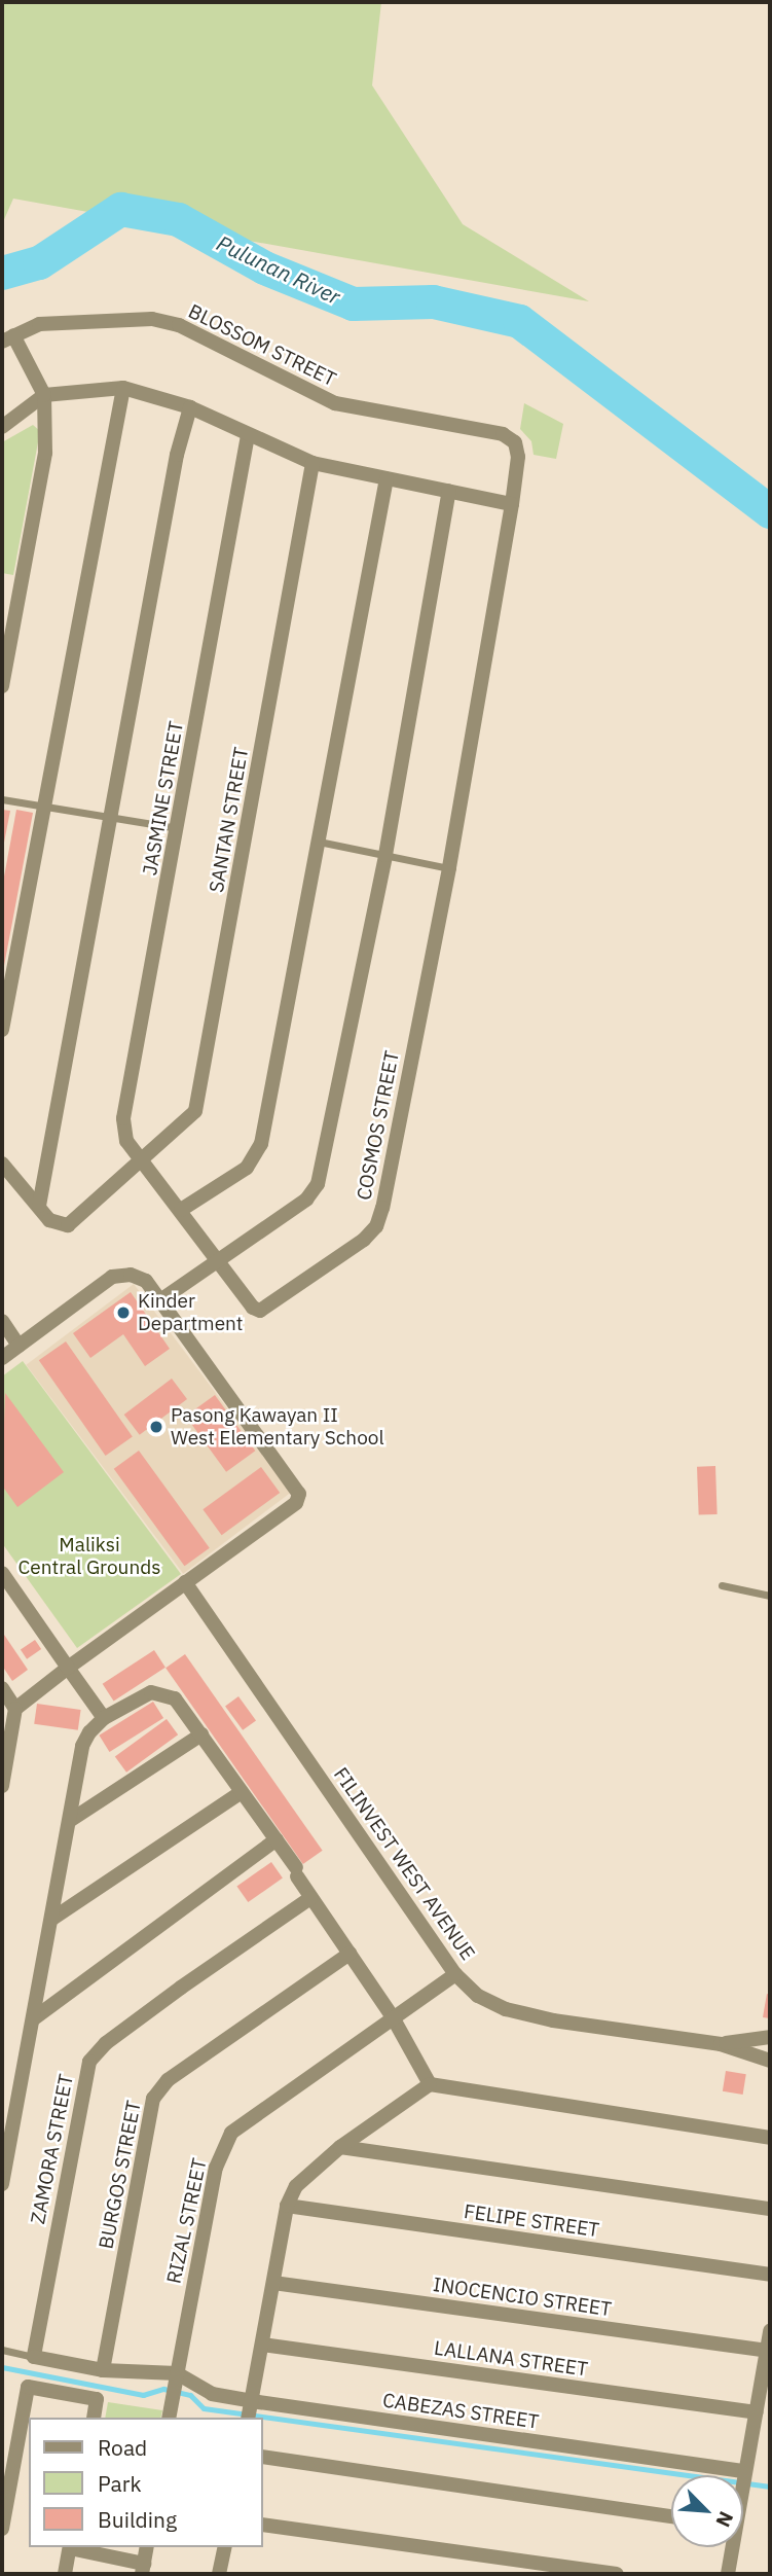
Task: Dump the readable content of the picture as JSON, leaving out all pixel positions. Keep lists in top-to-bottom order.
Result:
{
  "streets": {
    "street": [
      "BLOSSOM STREET",
      "JASMINE STREET",
      "SANTAN STREET",
      "COSMOS STREET",
      "FILINVEST WEST AVENUE",
      "ZAMORA STREET",
      "BURGOS STREET",
      "RIZAL STREET",
      "FELIPE STREET",
      "INOCENCIO STREET",
      "LALLANA STREET",
      "CABEZAS STREET"
    ]
  },
  "crossings": [
    ["BLOSSOM STREET", "COSMOS STREET"],
    ["JASMINE STREET", "SANTAN STREET"],
    ["JASMINE STREET", "COSMOS STREET"],
    ["FILINVEST WEST AVENUE", "RIZAL STREET"],
    ["RIZAL STREET", "CABEZAS STREET"]
  ],
  "water": ["Pulunan River"],
  "parks": ["Maliksi Central Grounds"],
  "places": ["Kinder Department", "Pasong Kawayan II West Elementary School"],
  "legend": ["Road", "Park", "Building"],
  "north": "bottom right"
}
